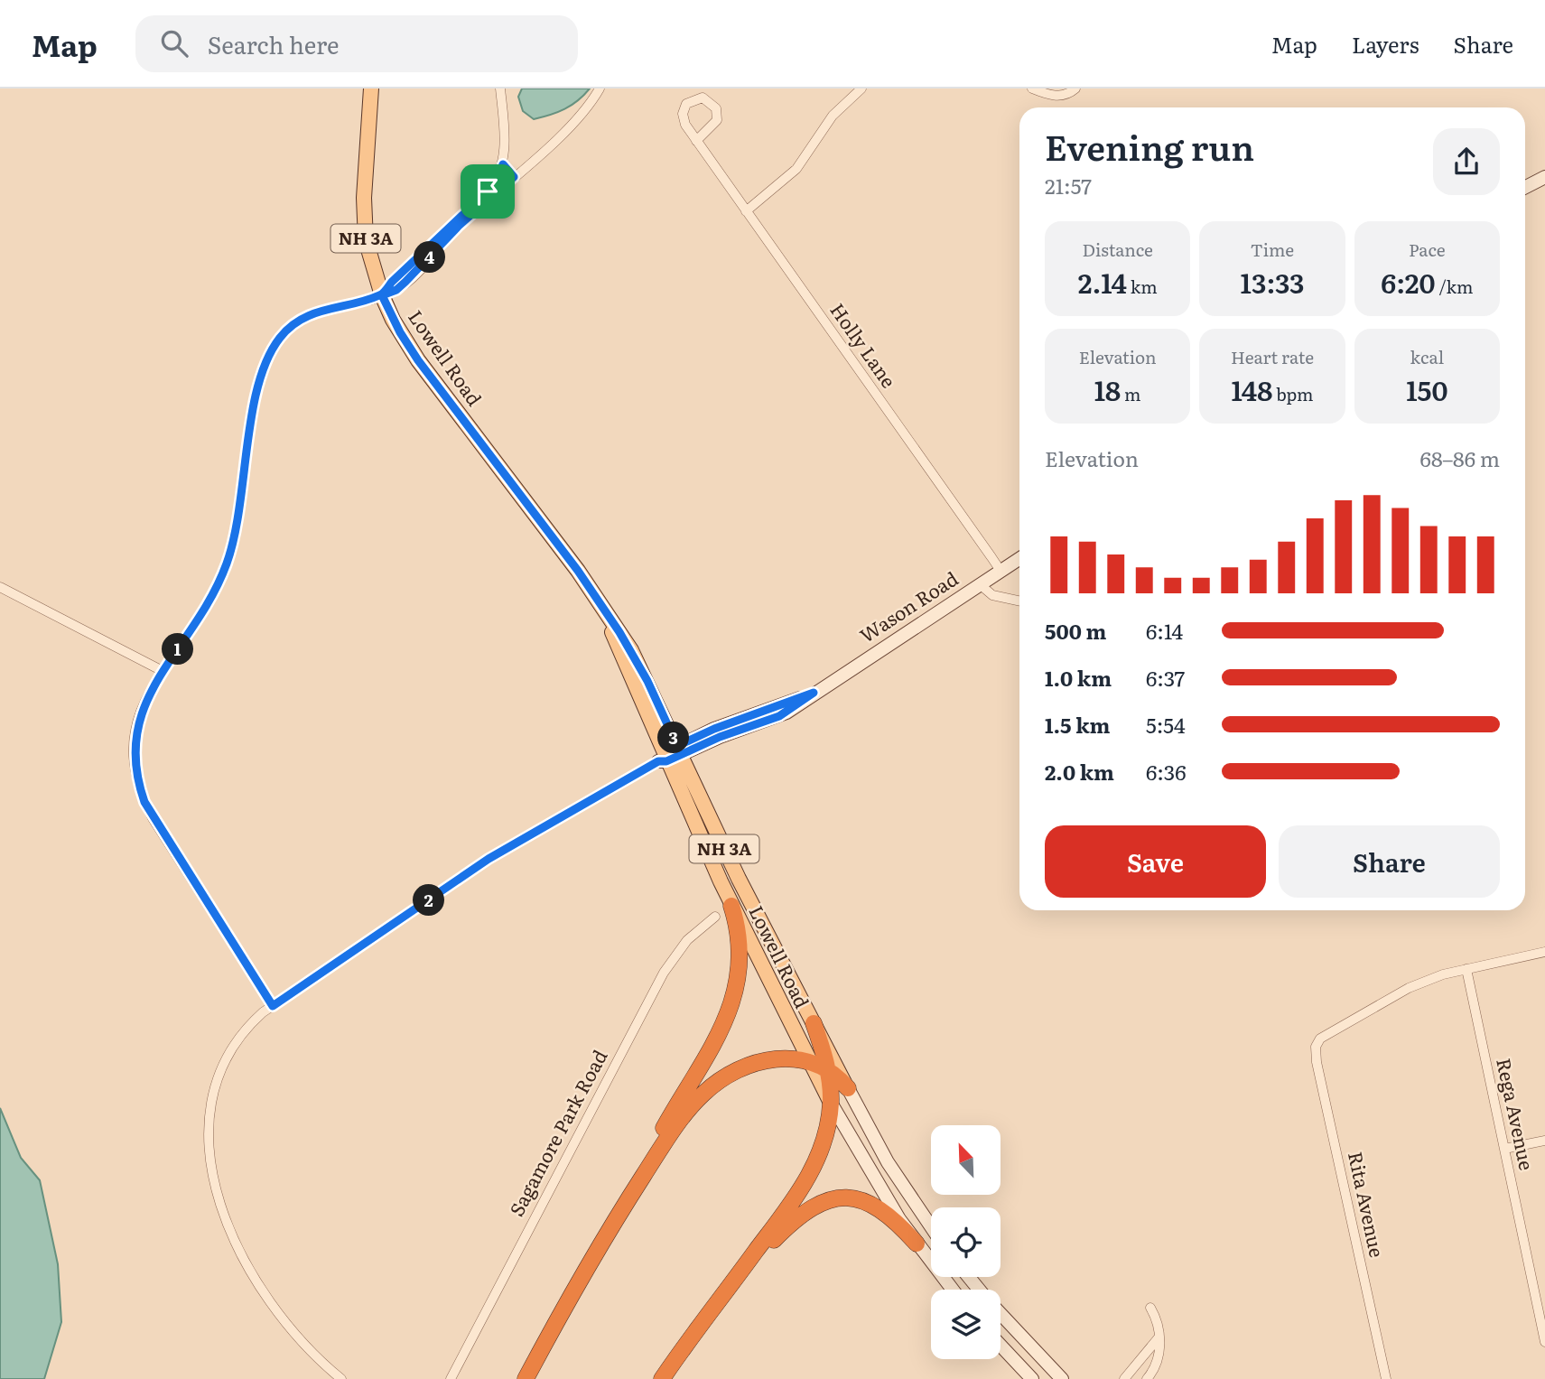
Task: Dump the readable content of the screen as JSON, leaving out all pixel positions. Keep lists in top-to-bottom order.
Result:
{
  "streets": {
    "main road": ["NH 3A", "Lowell Road", "Wason Road"],
    "street": [
      "Holly Lane",
      "Rega Avenue",
      "Sagamore Park Road",
      "Rita Avenue"
    ]
  },
  "crossings": [
    ["Holly Lane", "Wason Road"],
    ["Lowell Road", "Wason Road"],
    ["Rega Avenue", "Rita Avenue"]
  ],
  "north": "top left",
  "page": {
    "header": "Map",
    "search": "Search here",
    "nav": ["Map", "Layers", "Share"],
    "heading": ["Evening run", "21:57"],
    "stats": [
      ["Distance", "2.14 km"],
      ["Time", "13:33"],
      ["Pace", "6:20 /km"],
      ["Elevation", "18 m"],
      ["Heart rate", "148 bpm"],
      ["kcal", "150"]
    ],
    "pins": [
      "4",
      "1",
      "3",
      "2"
    ],
    "chart": ["Elevation", "68–86 m"],
    "list": [
      {
        "name": "500 m",
        "note": "6:14"
      },
      {
        "name": "1.0 km",
        "note": "6:37"
      },
      {
        "name": "1.5 km",
        "note": "5:54"
      },
      {
        "name": "2.0 km",
        "note": "6:36"
      }
    ],
    "buttons": ["Save", "Share"]
  }
}
